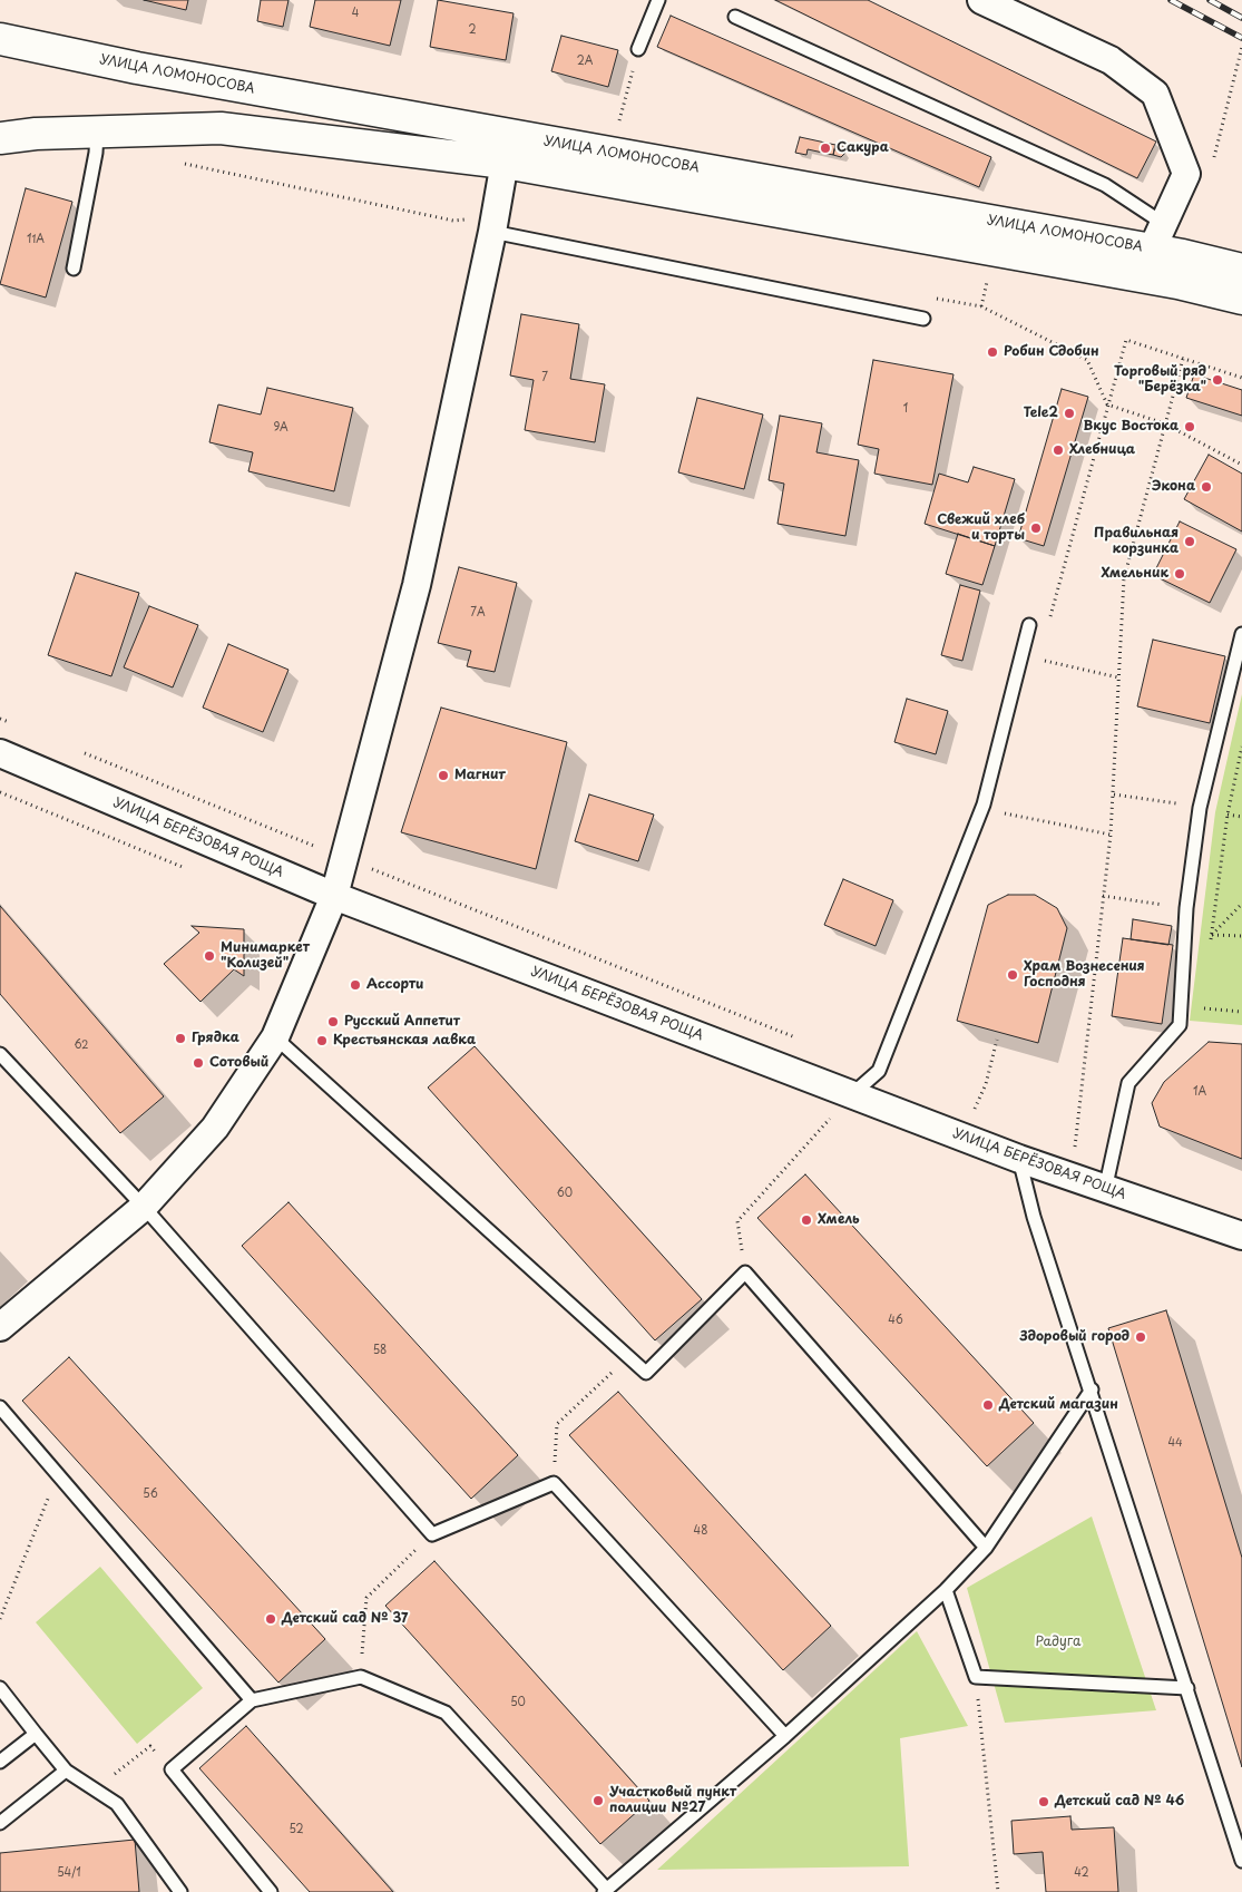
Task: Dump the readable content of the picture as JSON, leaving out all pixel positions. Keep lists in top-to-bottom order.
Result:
{
  "streets": {
    "main road": ["УЛИЦА ЛОМОНОСОВА"],
    "street": ["УЛИЦА БЕРЁЗОВАЯ РОЩА"]
  },
  "parks": ["Радуга"],
  "places": [
    "Сакура",
    "Робин Сдобин",
    "Торговый ряд \"Берёзка\"",
    "Tele2",
    "Вкус Востока",
    "Хлебница",
    "Экона",
    "Свежий хлеб и торты",
    "Правильная корзинка",
    "Хмельник",
    "Магнит",
    "Минимаркет \"Колизей\"",
    "Храм Вознесения Господня",
    "Ассорти",
    "Русский Аппетит",
    "Грядка",
    "Крестьянская лавка",
    "Сотовый",
    "Хмель",
    "Здоровый город",
    "Детский магазин",
    "Детский сад № 37",
    "Участковый пункт полиции №27",
    "Детский сад № 46"
  ],
  "house_numbers": [
    "4",
    "2",
    "2А",
    "11А",
    "7",
    "1",
    "9А",
    "7А",
    "62",
    "1А",
    "60",
    "46",
    "58",
    "44",
    "56",
    "48",
    "50",
    "52",
    "54/1",
    "42"
  ]
}
